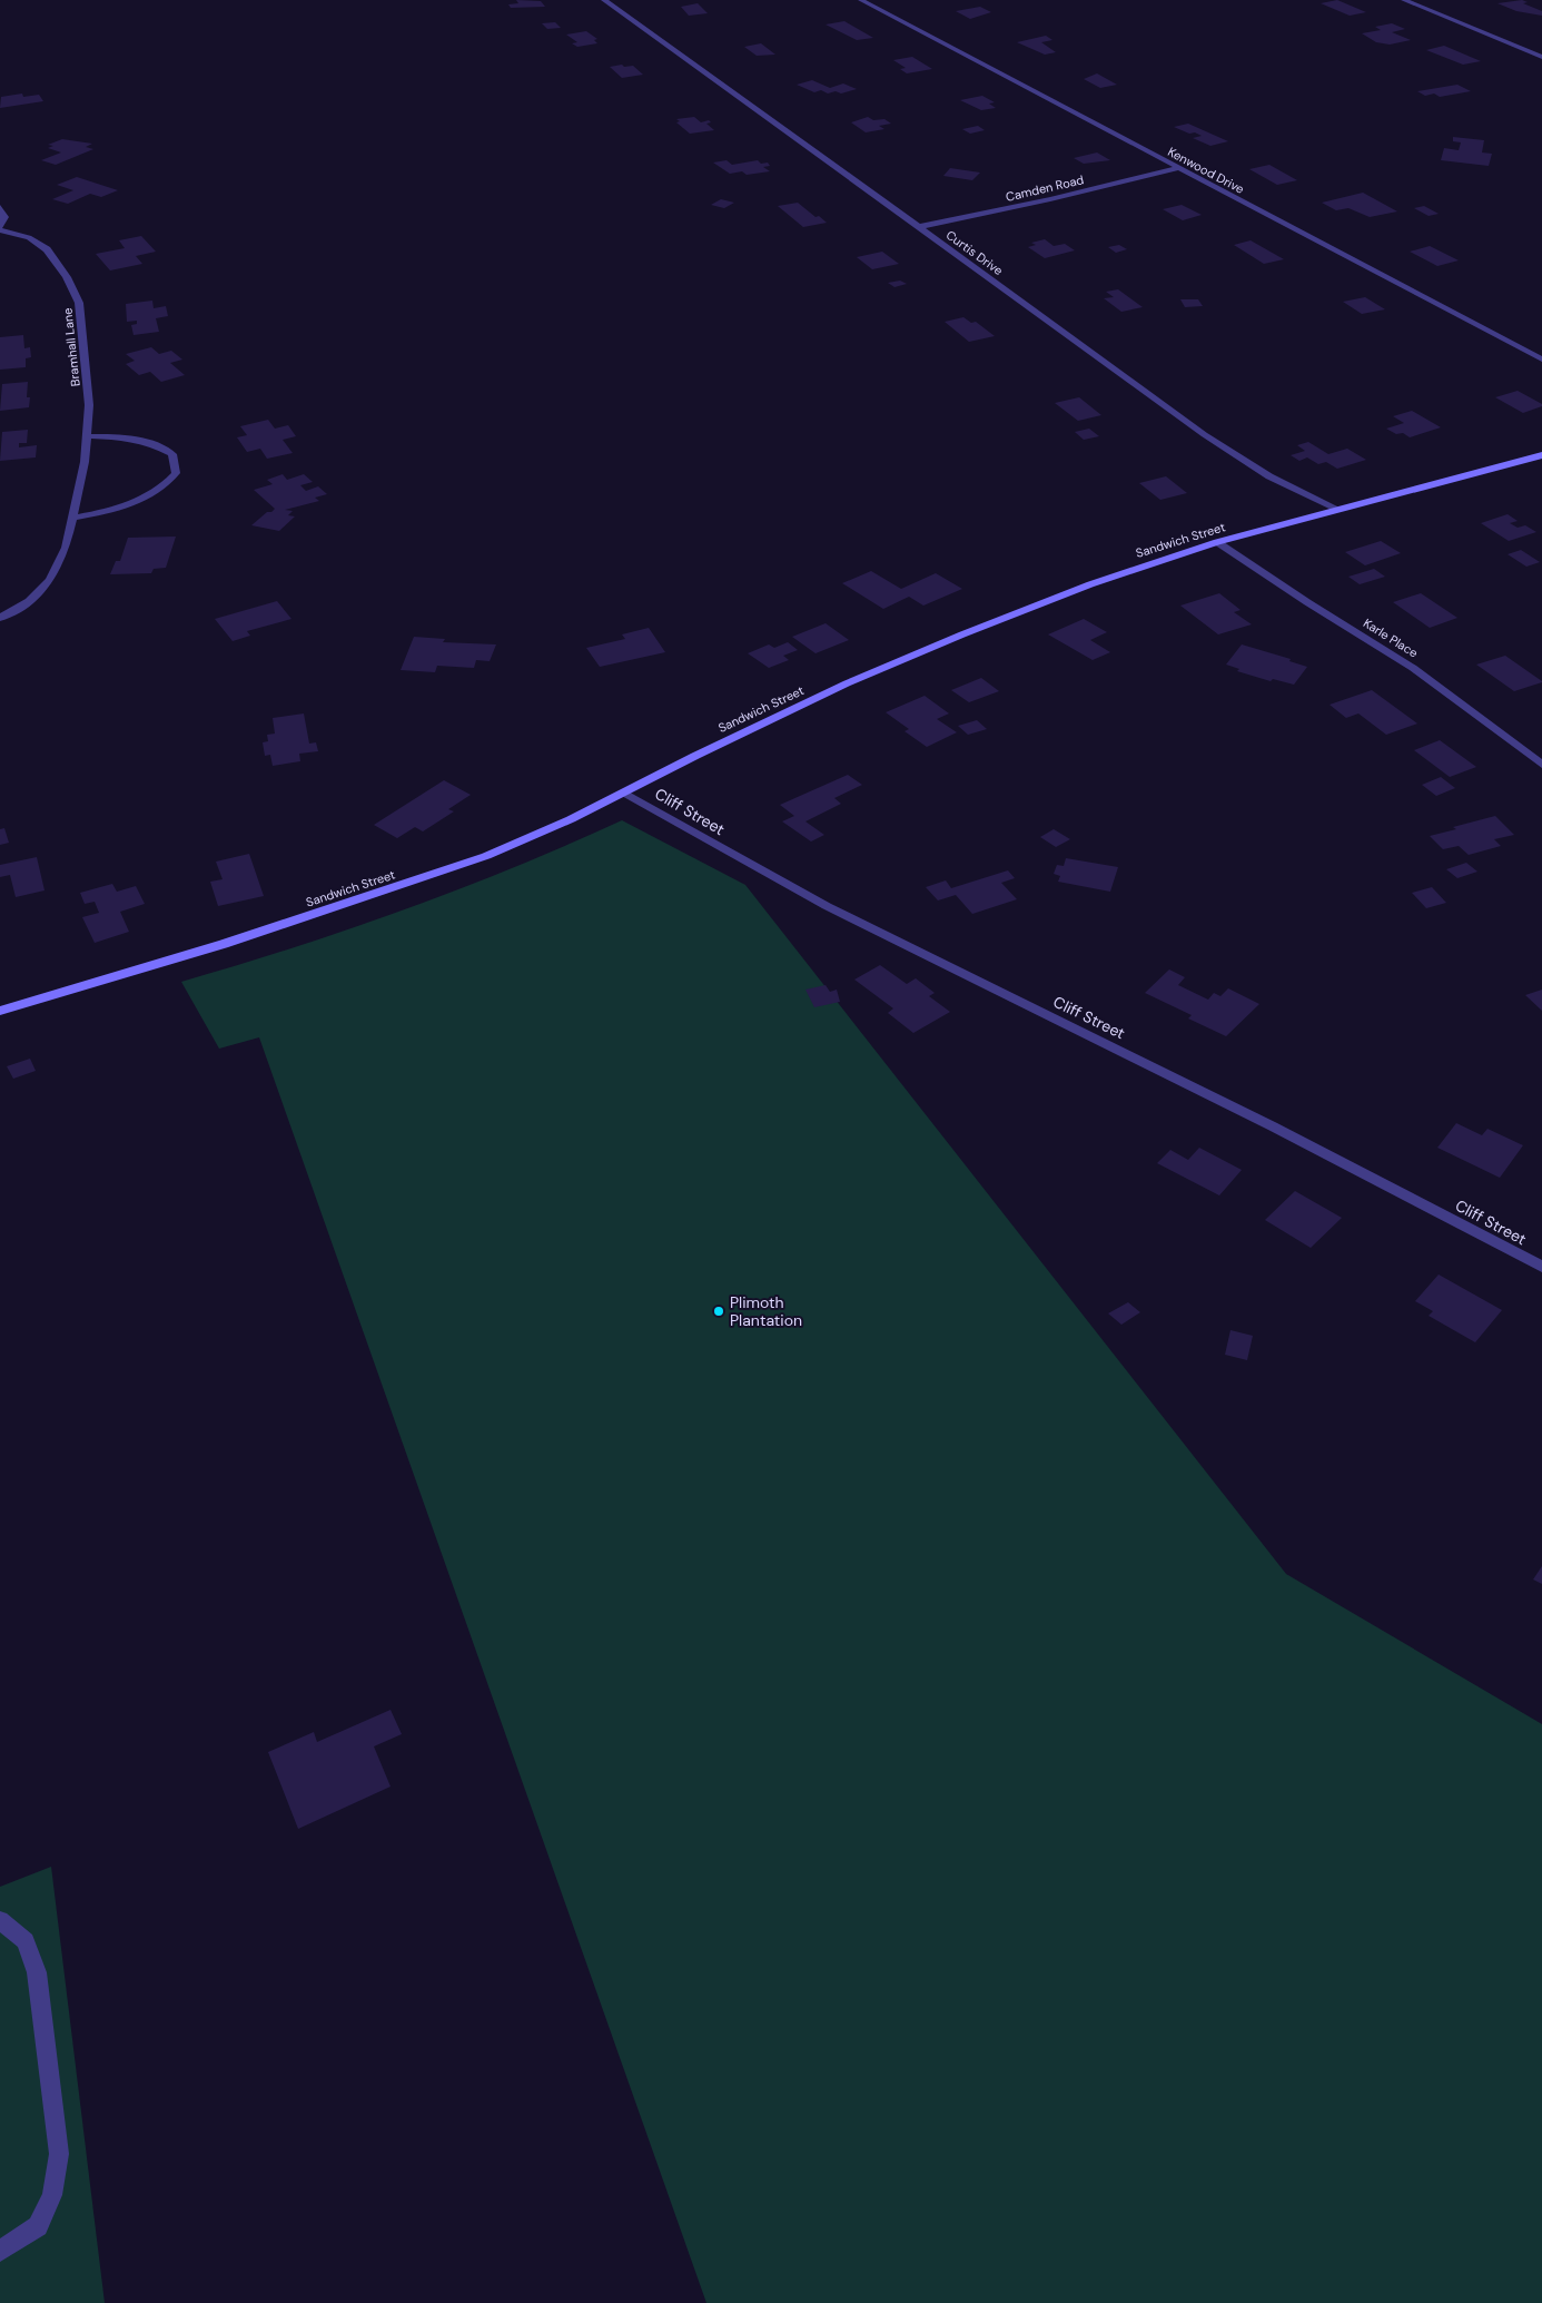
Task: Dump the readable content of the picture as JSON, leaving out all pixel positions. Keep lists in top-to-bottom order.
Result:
{
  "streets": {
    "street": [
      "Kenwood Drive",
      "Camden Road",
      "Curtis Drive",
      "Bramhall Lane",
      "Sandwich Street",
      "Karle Place",
      "Cliff Street"
    ]
  },
  "crossings": [
    ["Kenwood Drive", "Camden Road"],
    ["Camden Road", "Curtis Drive"],
    ["Curtis Drive", "Sandwich Street"],
    ["Sandwich Street", "Karle Place"],
    ["Sandwich Street", "Cliff Street"]
  ],
  "places": ["Plimoth Plantation"]
}
